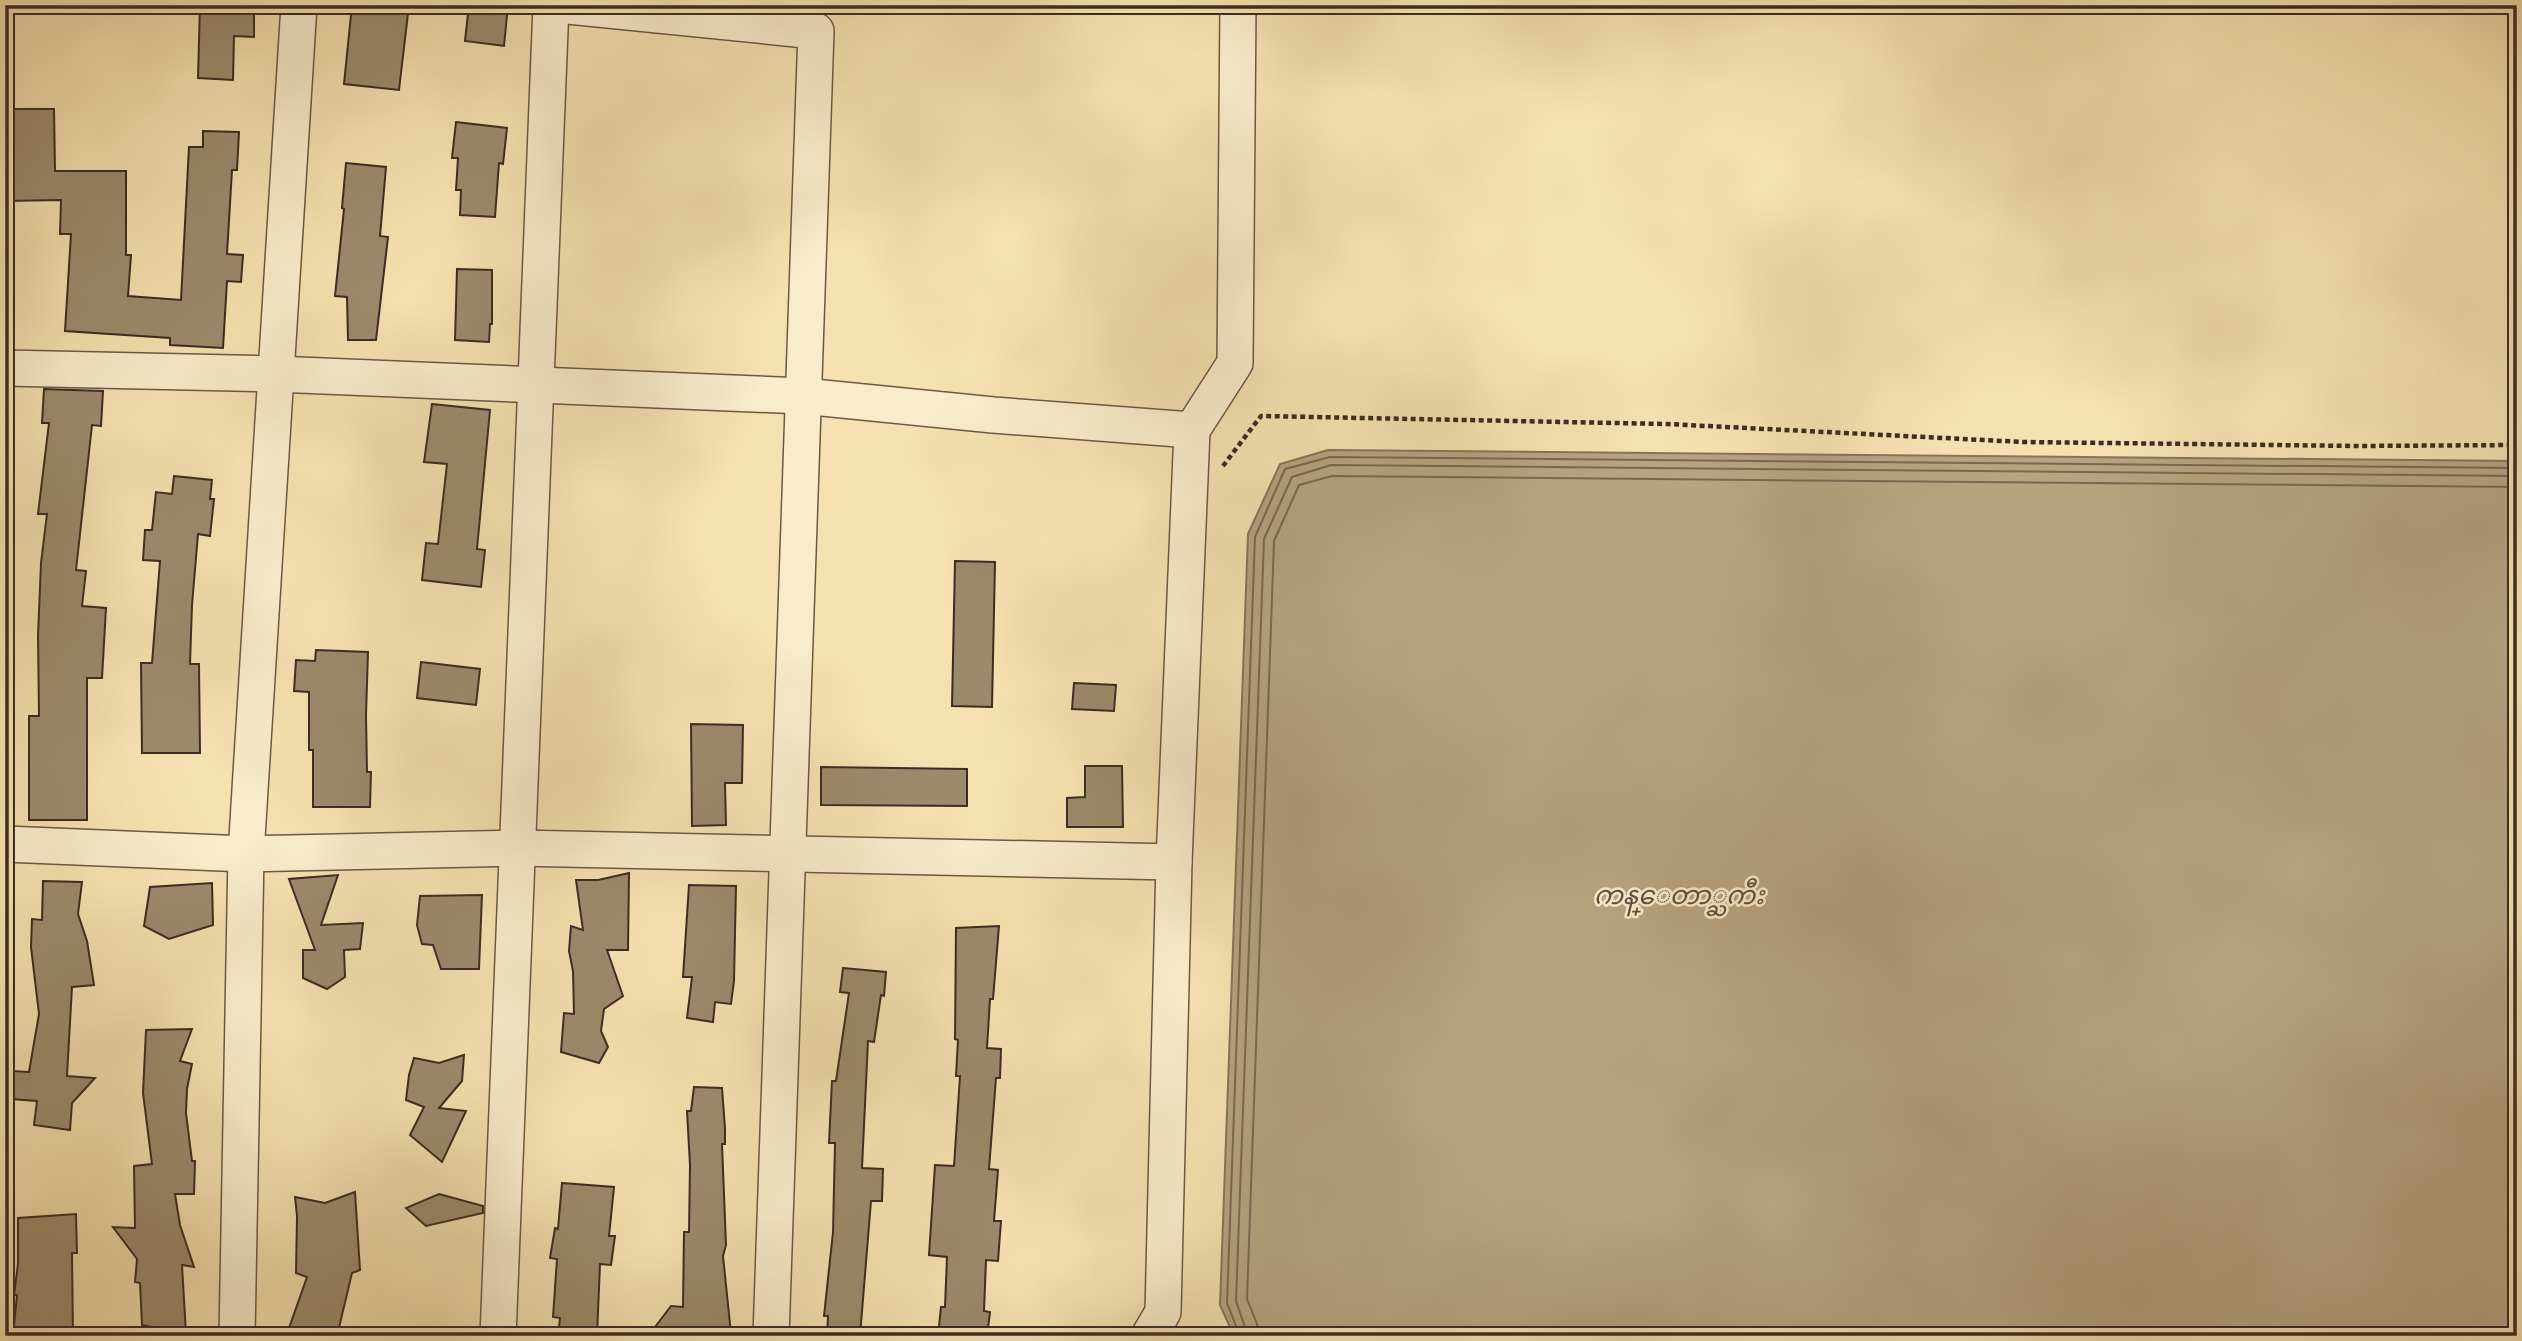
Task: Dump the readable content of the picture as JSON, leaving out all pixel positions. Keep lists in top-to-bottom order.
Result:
{
  "water": ["ကန္ေတာ္ႀကီး"]
}
